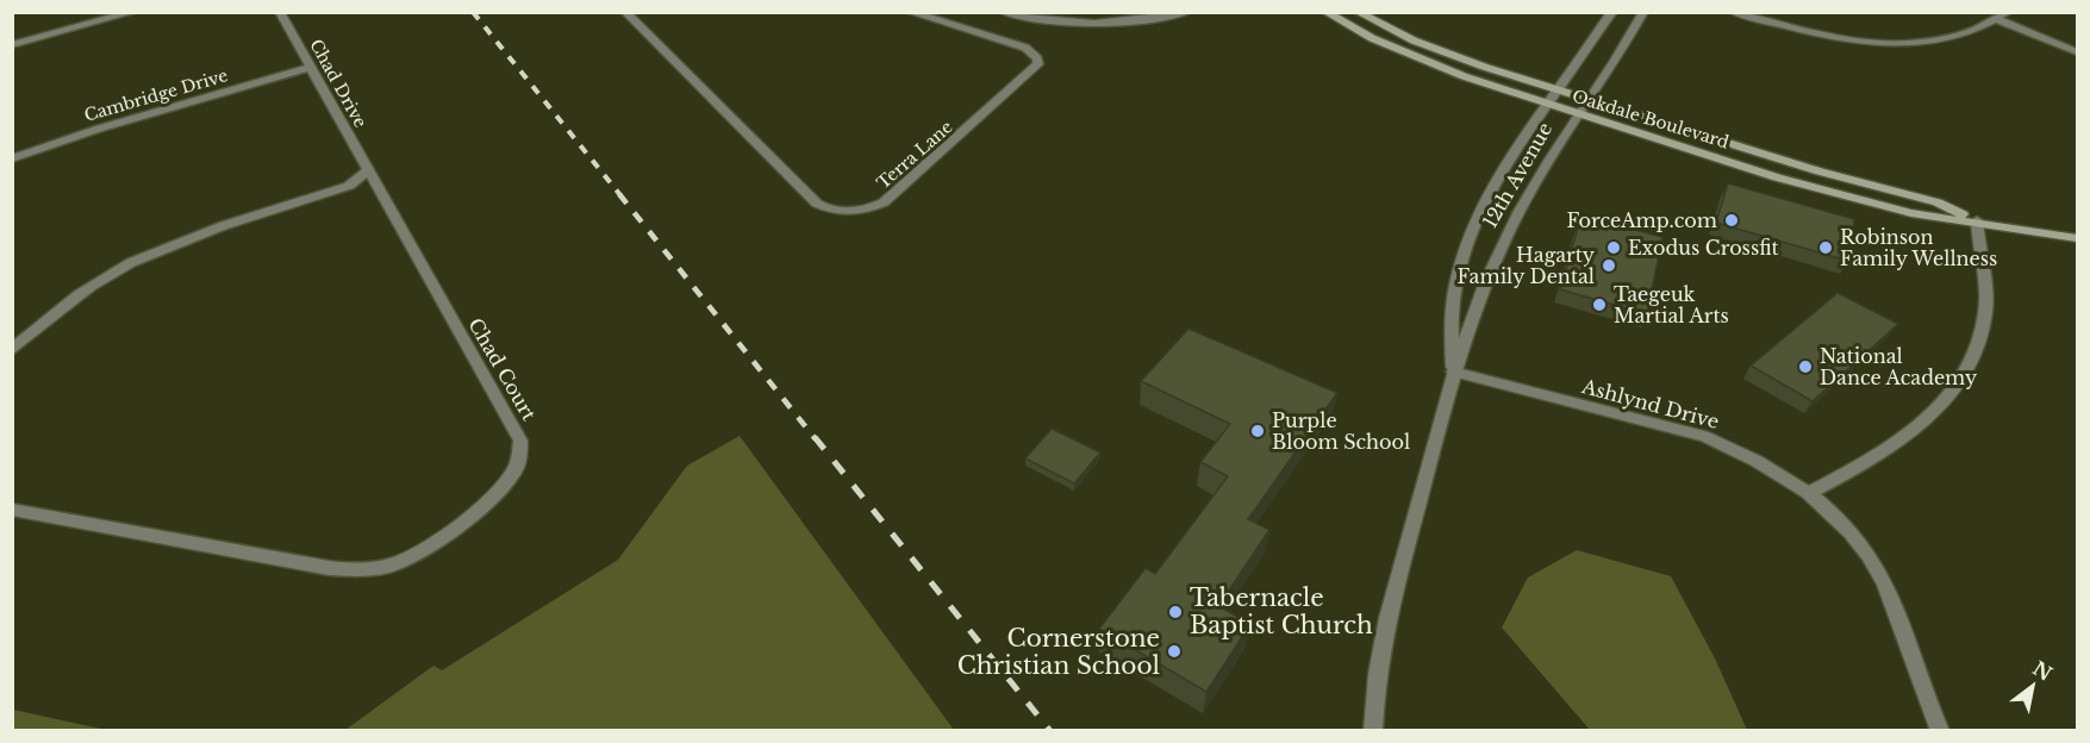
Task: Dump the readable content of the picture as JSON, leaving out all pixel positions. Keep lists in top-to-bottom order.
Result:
{
  "streets": {
    "main road": ["Oakdale Boulevard"],
    "street": [
      "Chad Drive",
      "Cambridge Drive",
      "Terra Lane",
      "12th Avenue",
      "Chad Court",
      "Ashlynd Drive"
    ]
  },
  "crossings": [
    ["Chad Drive", "Cambridge Drive"],
    ["Chad Drive", "Chad Court"],
    ["Oakdale Boulevard", "12th Avenue"],
    ["12th Avenue", "Ashlynd Drive"]
  ],
  "places": [
    "ForceAmp.com",
    "Exodus Crossfit",
    "Robinson Family Wellness",
    "Hagarty Family Dental",
    "Taegeuk Martial Arts",
    "National Dance Academy",
    "Purple Bloom School",
    "Tabernacle Baptist Church",
    "Cornerstone Christian School"
  ],
  "north": "top right"
}
